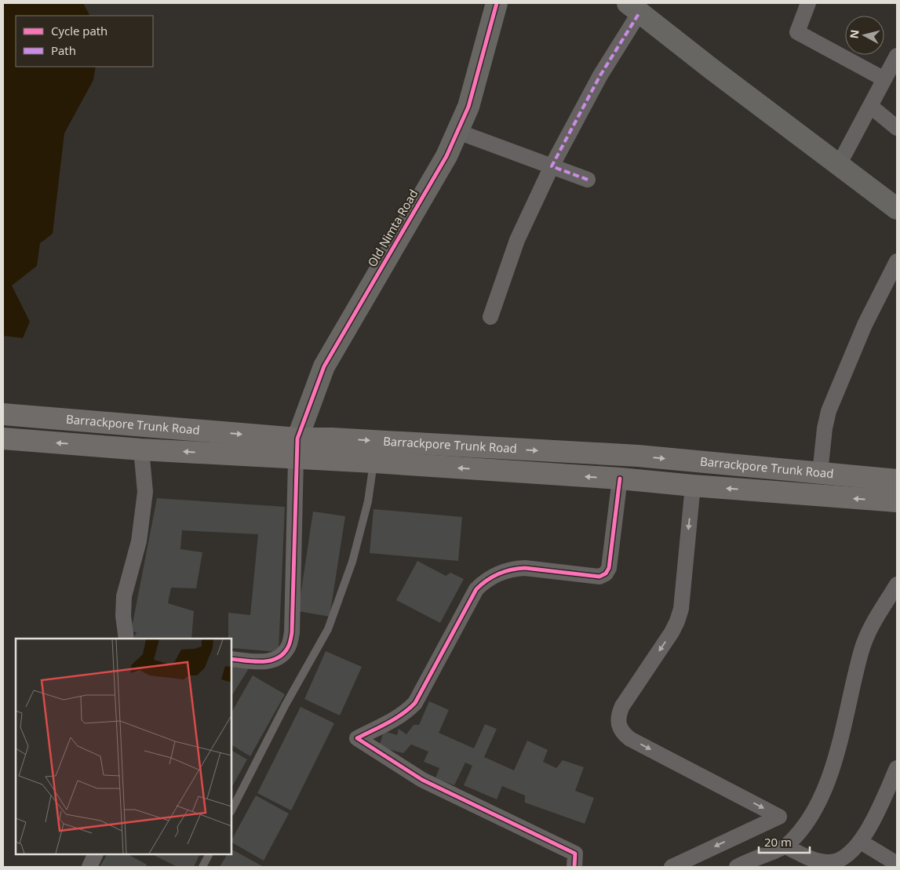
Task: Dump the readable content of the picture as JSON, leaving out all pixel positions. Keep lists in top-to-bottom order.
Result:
{
  "streets": {
    "main road": ["Barrackpore Trunk Road"],
    "street": ["Old Nimta Road"]
  },
  "crossings": [
    ["Old Nimta Road", "Barrackpore Trunk Road"]
  ],
  "legend": ["Cycle path", "Path"],
  "scale_bar": "20 m",
  "north": "left"
}
